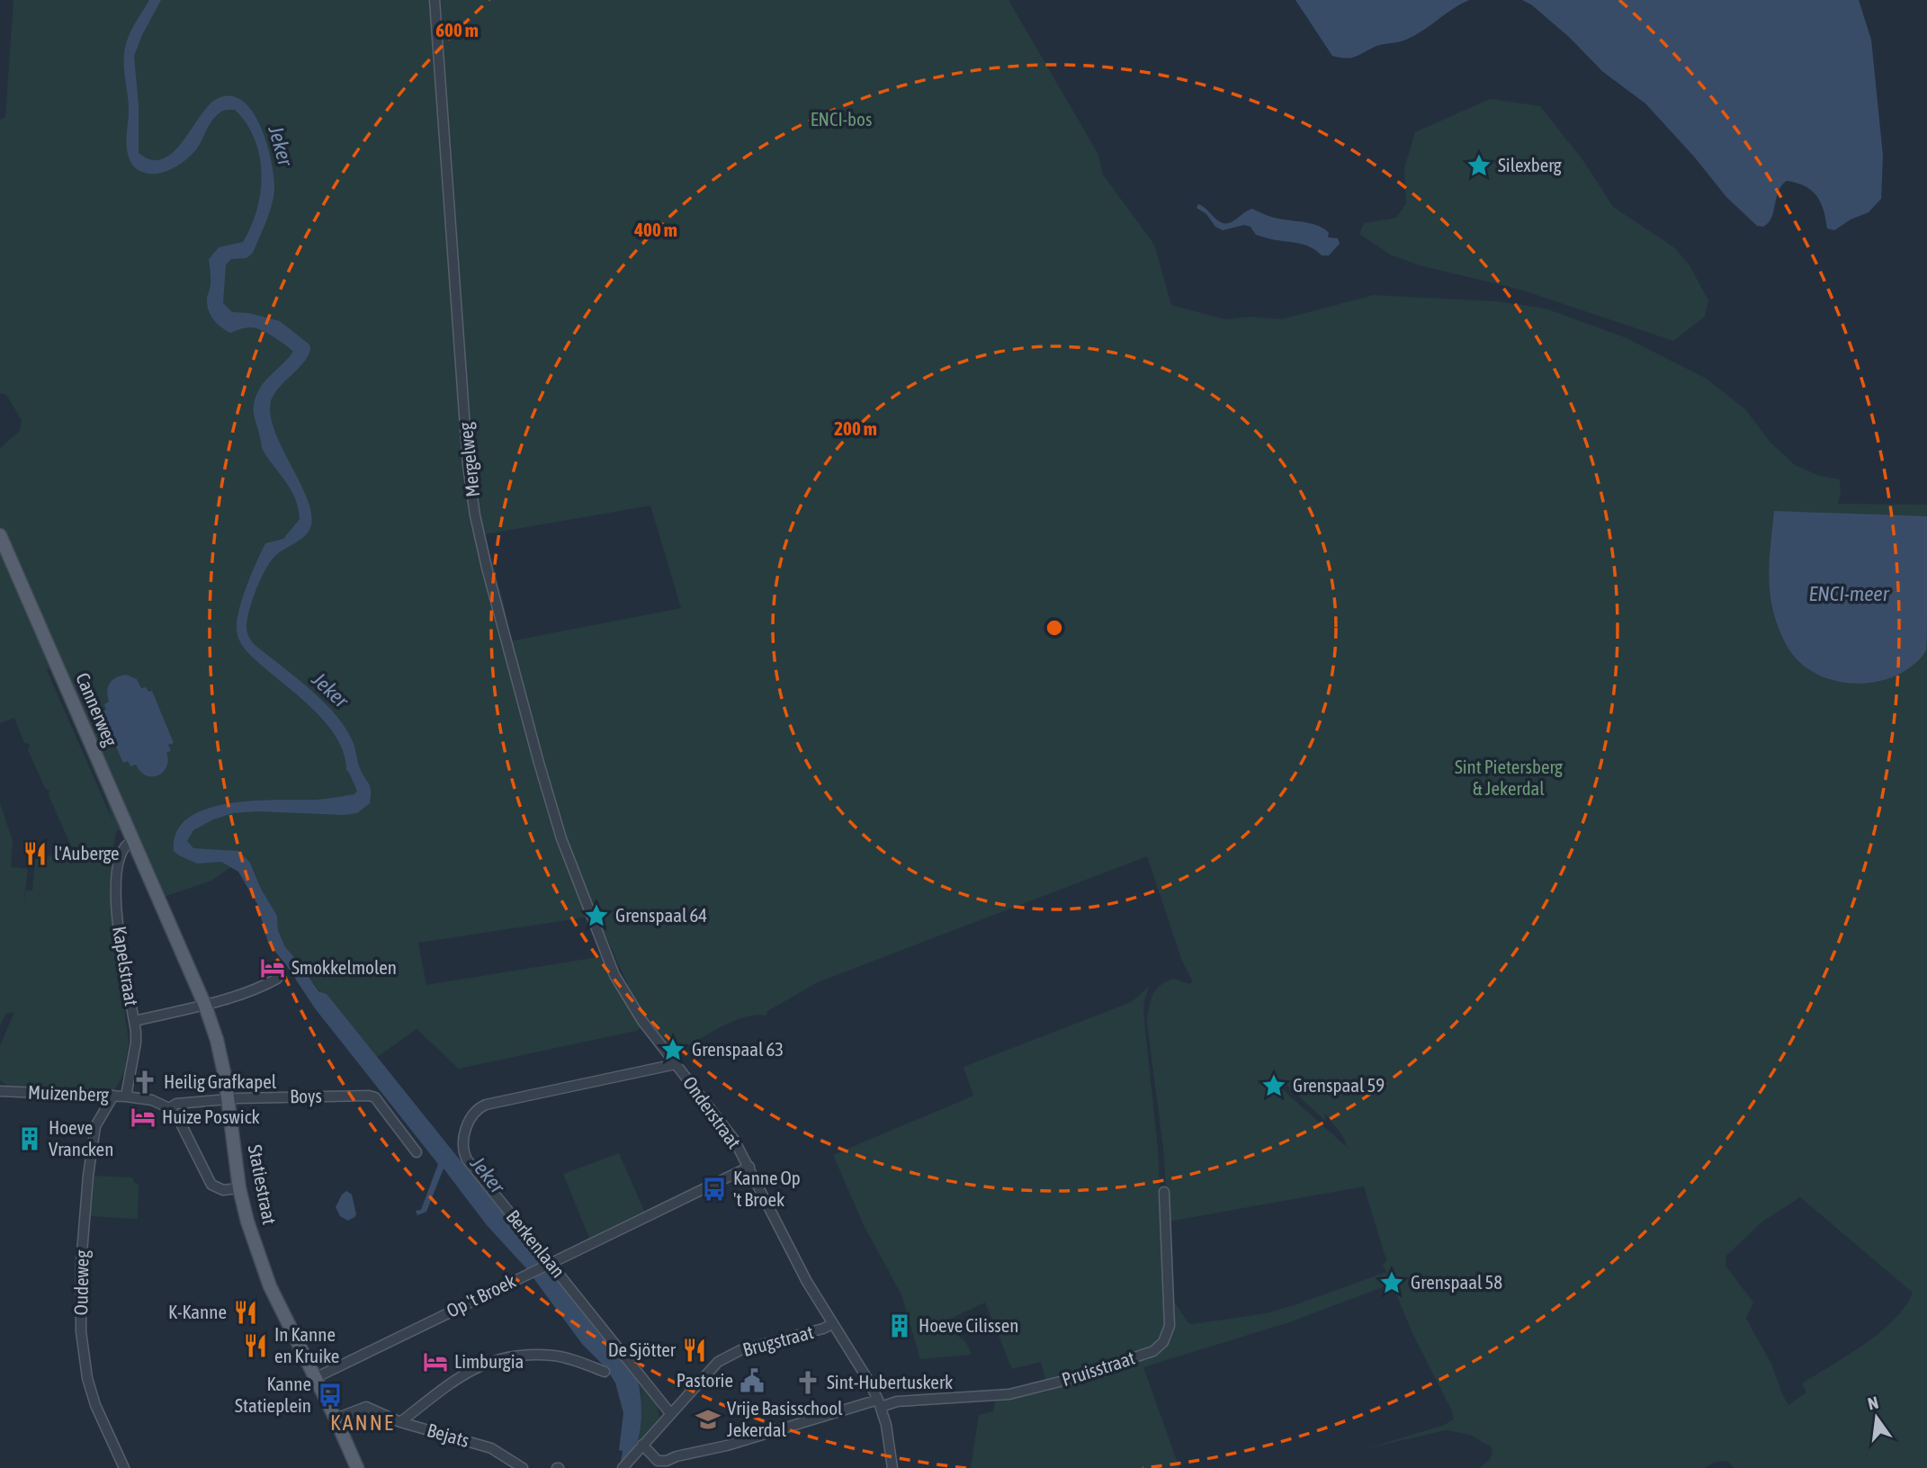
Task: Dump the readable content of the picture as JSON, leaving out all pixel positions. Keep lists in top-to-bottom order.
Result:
{
  "streets": {
    "main road": ["Cannerweg", "Statiestraat"],
    "street": [
      "Mergelweg",
      "Kapelstraat",
      "Muizenberg",
      "Boys",
      "Onderstraat",
      "Berkenlaan",
      "Oudeweg",
      "Op 't Broek",
      "Brugstraat",
      "Pruisstraat",
      "Bejats"
    ]
  },
  "crossings": [
    ["Mergelweg", "Onderstraat"],
    ["Cannerweg", "Kapelstraat"],
    ["Cannerweg", "Statiestraat"],
    ["Kapelstraat", "Muizenberg"],
    ["Muizenberg", "Boys"],
    ["Muizenberg", "Oudeweg"],
    ["Boys", "Statiestraat"],
    ["Onderstraat", "Berkenlaan"],
    ["Onderstraat", "Op 't Broek"],
    ["Onderstraat", "Brugstraat"],
    ["Onderstraat", "Pruisstraat"],
    ["Statiestraat", "Op 't Broek"],
    ["Statiestraat", "Bejats"],
    ["Berkenlaan", "Op 't Broek"],
    ["Berkenlaan", "Brugstraat"]
  ],
  "districts": ["KANNE"],
  "water": ["Jeker", "ENCI-meer"],
  "parks": ["ENCI-bos", "Sint Pietersberg & Jekerdal"],
  "places": {
    "place": [
      "Silexberg",
      "Grenspaal 64",
      "Grenspaal 63",
      "Grenspaal 59",
      "Grenspaal 58"
    ],
    "restaurant": [
      "l'Auberge",
      "K-Kanne",
      "In Kanne en Kruike",
      "De Sjötter"
    ],
    "hotel": ["Smokkelmolen", "Huize Poswick", "Limburgia"],
    "church": ["Heilig Grafkapel", "Sint-Hubertuskerk"],
    "building": ["Hoeve Vrancken", "Hoeve Cilissen"],
    "bus stop": ["Kanne Op 't Broek", "Kanne Statieplein"],
    "public building": ["Pastorie"],
    "school or university": ["Vrije Basisschool Jekerdal"]
  },
  "north": "top",
  "rings": ["600 m", "400 m", "200 m"]
}
